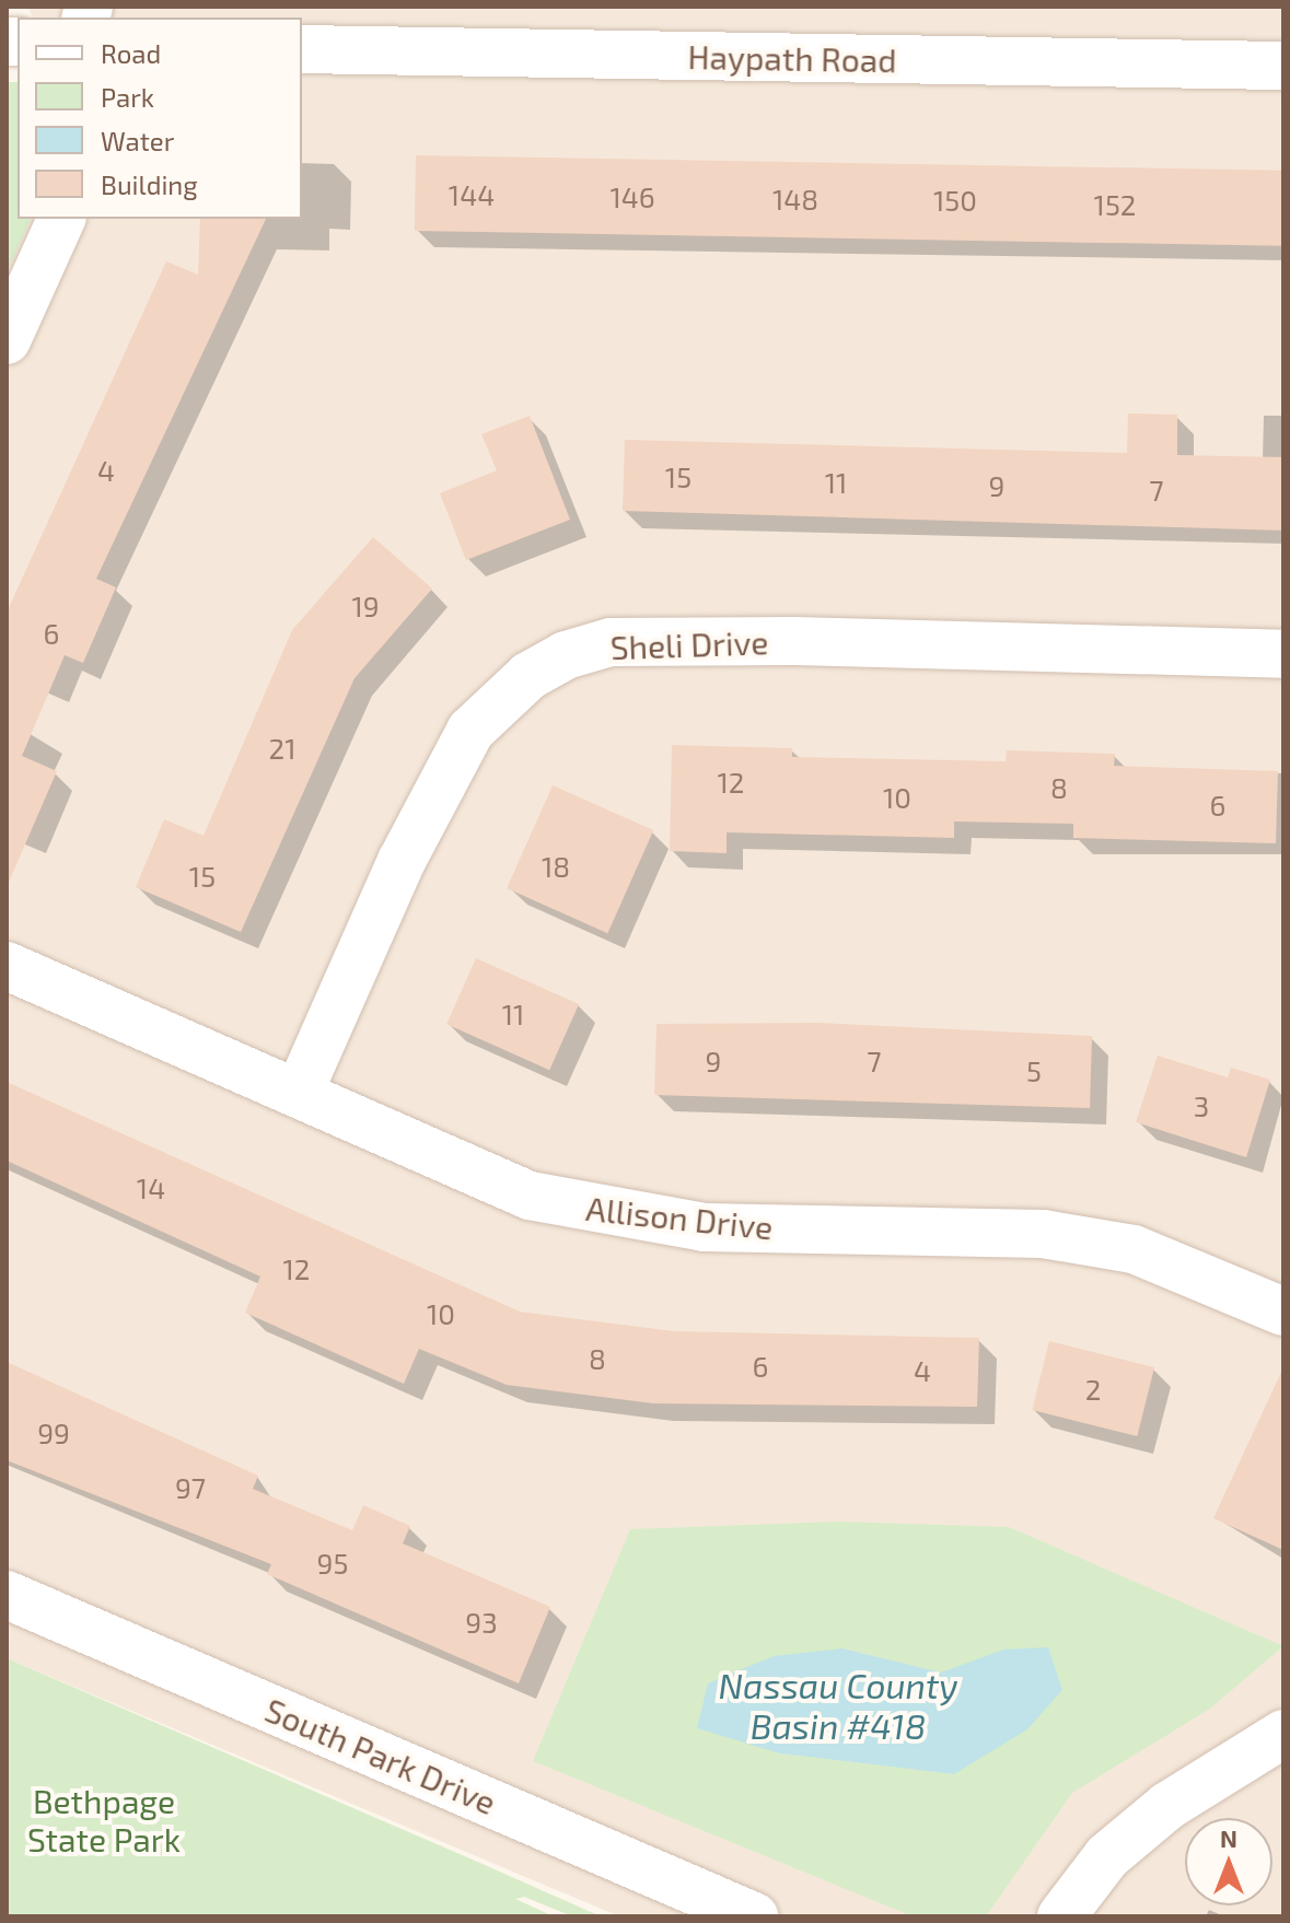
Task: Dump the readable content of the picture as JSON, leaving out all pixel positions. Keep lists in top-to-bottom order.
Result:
{
  "streets": {
    "street": [
      "Haypath Road",
      "Sheli Drive",
      "Allison Drive",
      "South Park Drive"
    ]
  },
  "crossings": [
    ["Sheli Drive", "Allison Drive"]
  ],
  "water": ["Nassau County Basin #418"],
  "parks": ["Bethpage State Park"],
  "house_numbers": [
    "144",
    "146",
    "148",
    "150",
    "152",
    "4",
    "15",
    "11",
    "9",
    "7",
    "19",
    "6",
    "21",
    "12",
    "8",
    "10",
    "6",
    "18",
    "15",
    "11",
    "9",
    "7",
    "5",
    "3",
    "14",
    "12",
    "10",
    "8",
    "6",
    "4",
    "2",
    "99",
    "97",
    "95",
    "93"
  ],
  "legend": [
    "Road",
    "Park",
    "Water",
    "Building"
  ],
  "north": "top"
}
